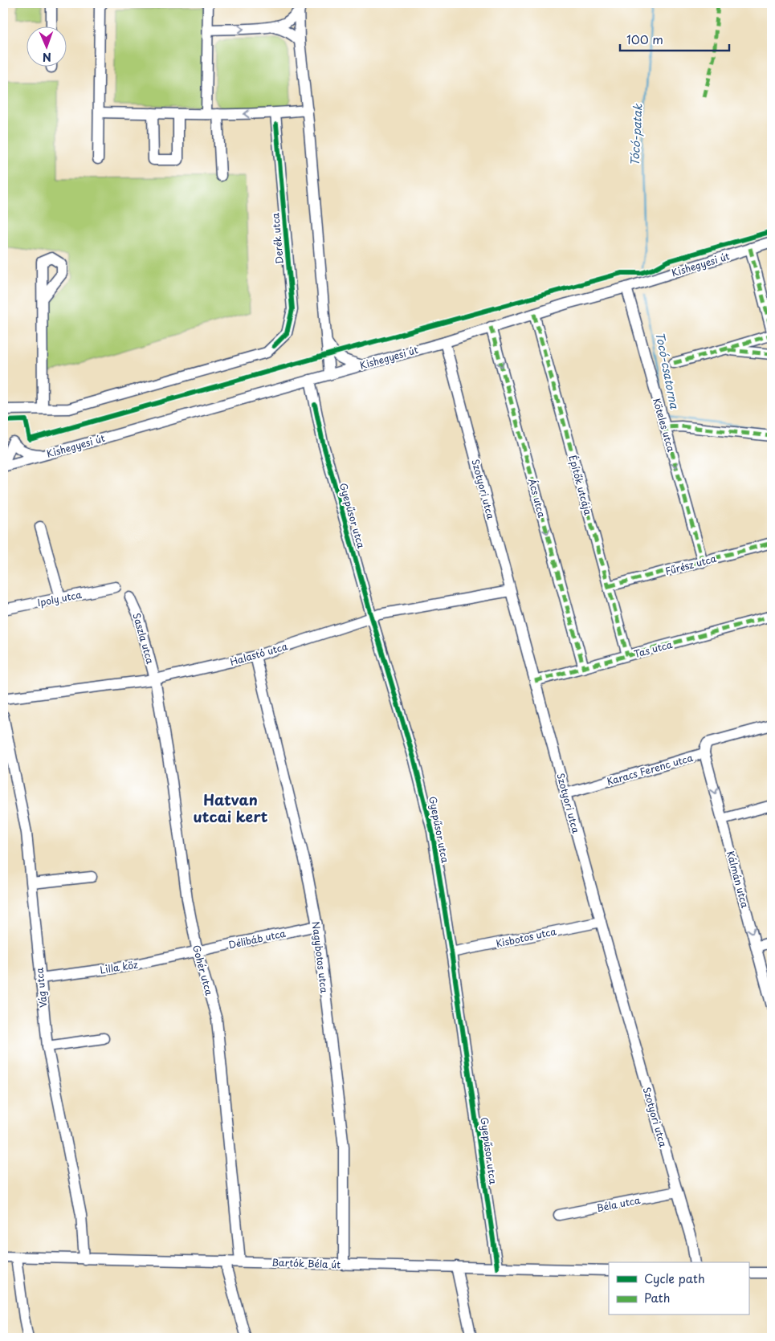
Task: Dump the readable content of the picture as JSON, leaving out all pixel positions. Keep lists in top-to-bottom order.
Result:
{
  "streets": {
    "street": [
      "Derék utca",
      "Kishegyesi út",
      "Köteles utca",
      "Építők utcája",
      "Szotyori utca",
      "Ács utca",
      "Gyepűsor utca",
      "Fűrész utca",
      "Ipoly utca",
      "Saszla utca",
      "Tas utca",
      "Halastó utca",
      "Karacs Ferenc utca",
      "Kálmán utca",
      "Kisbotos utca",
      "Délibáb utca",
      "Nagybotos utca",
      "Lilla köz",
      "Gohér utca",
      "Vág utca",
      "Béla utca",
      "Bartók Béla út"
    ]
  },
  "crossings": [
    ["Kishegyesi út", "Köteles utca"],
    ["Kishegyesi út", "Építők utcája"],
    ["Kishegyesi út", "Szotyori utca"],
    ["Kishegyesi út", "Ács utca"],
    ["Kishegyesi út", "Gyepűsor utca"],
    ["Köteles utca", "Fűrész utca"],
    ["Építők utcája", "Fűrész utca"],
    ["Építők utcája", "Tas utca"],
    ["Szotyori utca", "Tas utca"],
    ["Szotyori utca", "Halastó utca"],
    ["Szotyori utca", "Karacs Ferenc utca"],
    ["Szotyori utca", "Kisbotos utca"],
    ["Szotyori utca", "Béla utca"],
    ["Ács utca", "Tas utca"],
    ["Gyepűsor utca", "Halastó utca"],
    ["Gyepűsor utca", "Kisbotos utca"],
    ["Gyepűsor utca", "Bartók Béla út"],
    ["Saszla utca", "Halastó utca"],
    ["Saszla utca", "Gohér utca"],
    ["Halastó utca", "Nagybotos utca"],
    ["Halastó utca", "Gohér utca"],
    ["Karacs Ferenc utca", "Kálmán utca"],
    ["Délibáb utca", "Nagybotos utca"],
    ["Délibáb utca", "Lilla köz"],
    ["Délibáb utca", "Gohér utca"],
    ["Nagybotos utca", "Bartók Béla út"],
    ["Lilla köz", "Gohér utca"],
    ["Lilla köz", "Vág utca"],
    ["Gohér utca", "Bartók Béla út"],
    ["Vág utca", "Bartók Béla út"]
  ],
  "one_way": ["Köteles utca", "Ács utca", "Kálmán utca"],
  "districts": ["Hatvan utcai kert"],
  "water": ["Tócó-patak", "Tocó-csatorna"],
  "legend": ["Cycle path", "Path"],
  "scale_bar": "100 m",
  "north": "bottom"
}
